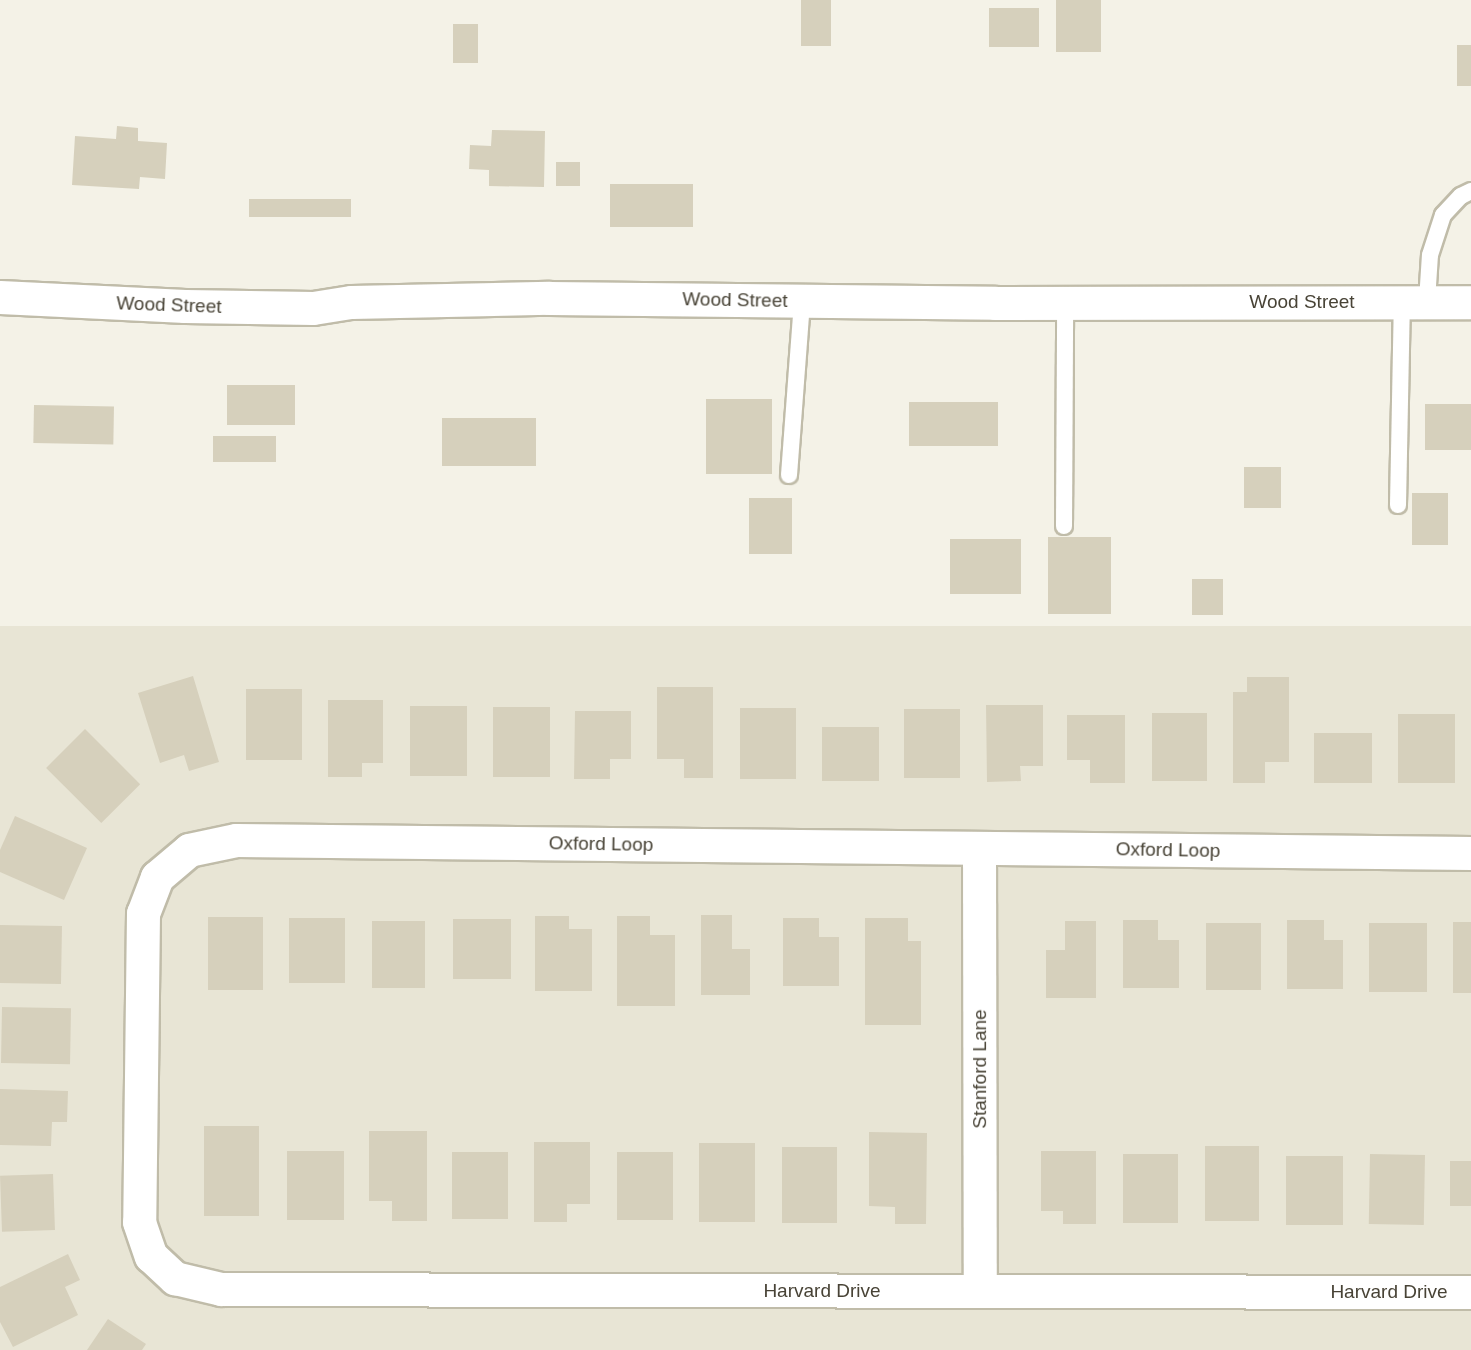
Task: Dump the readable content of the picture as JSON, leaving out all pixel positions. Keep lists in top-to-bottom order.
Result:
{
  "streets": {
    "street": [
      "Wood Street",
      "Oxford Loop",
      "Stanford Lane",
      "Harvard Drive"
    ]
  },
  "crossings": [
    ["Oxford Loop", "Stanford Lane"],
    ["Oxford Loop", "Harvard Drive"],
    ["Stanford Lane", "Harvard Drive"]
  ]
}
